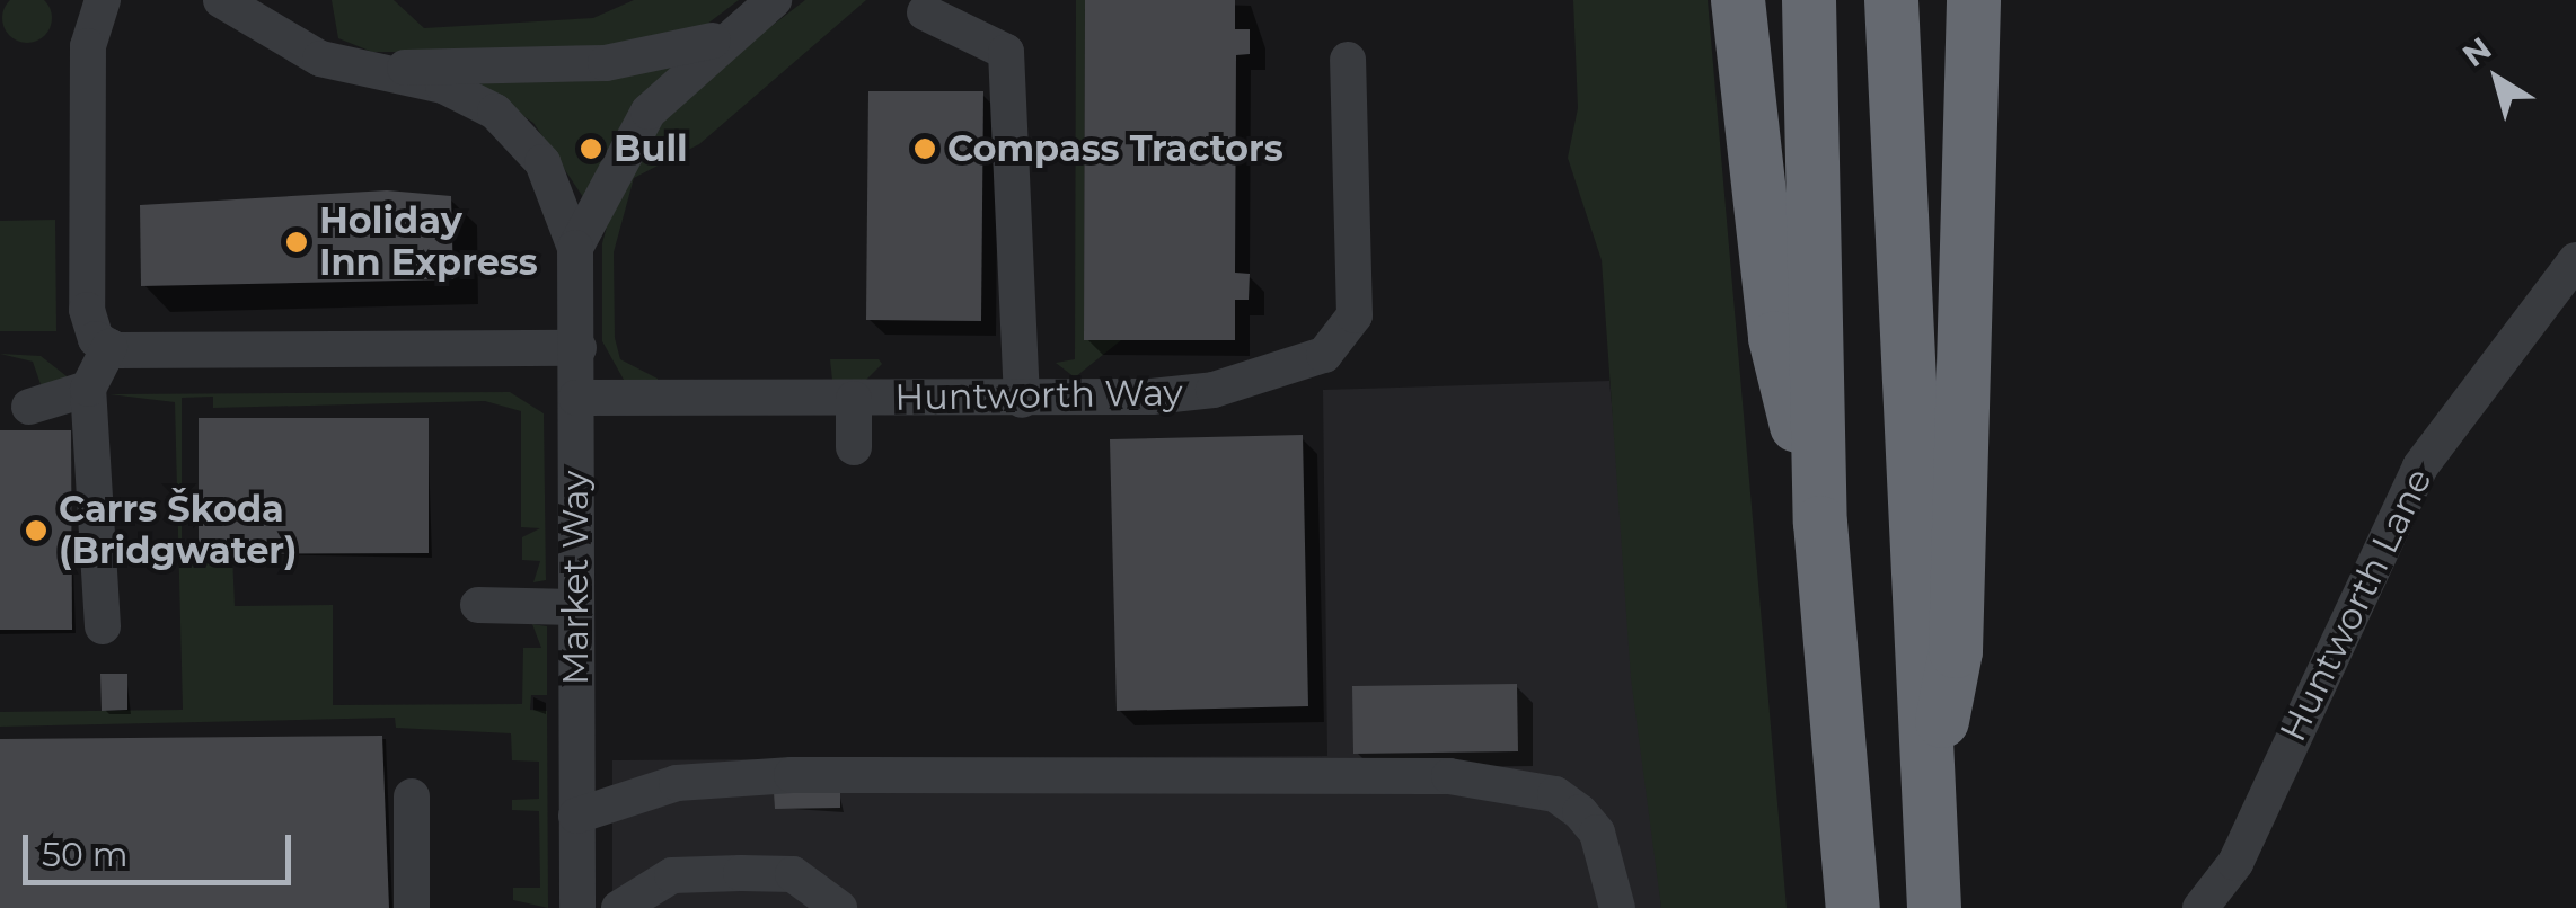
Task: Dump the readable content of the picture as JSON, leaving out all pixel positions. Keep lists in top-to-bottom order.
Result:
{
  "streets": {
    "street": ["Huntworth Way", "Market Way", "Huntworth Lane"]
  },
  "crossings": [
    ["Huntworth Way", "Market Way"]
  ],
  "places": [
    "Bull",
    "Compass Tractors",
    "Holiday Inn Express",
    "Carrs Škoda (Bridgwater)"
  ],
  "scale_bar": "50 m",
  "north": "top left"
}
